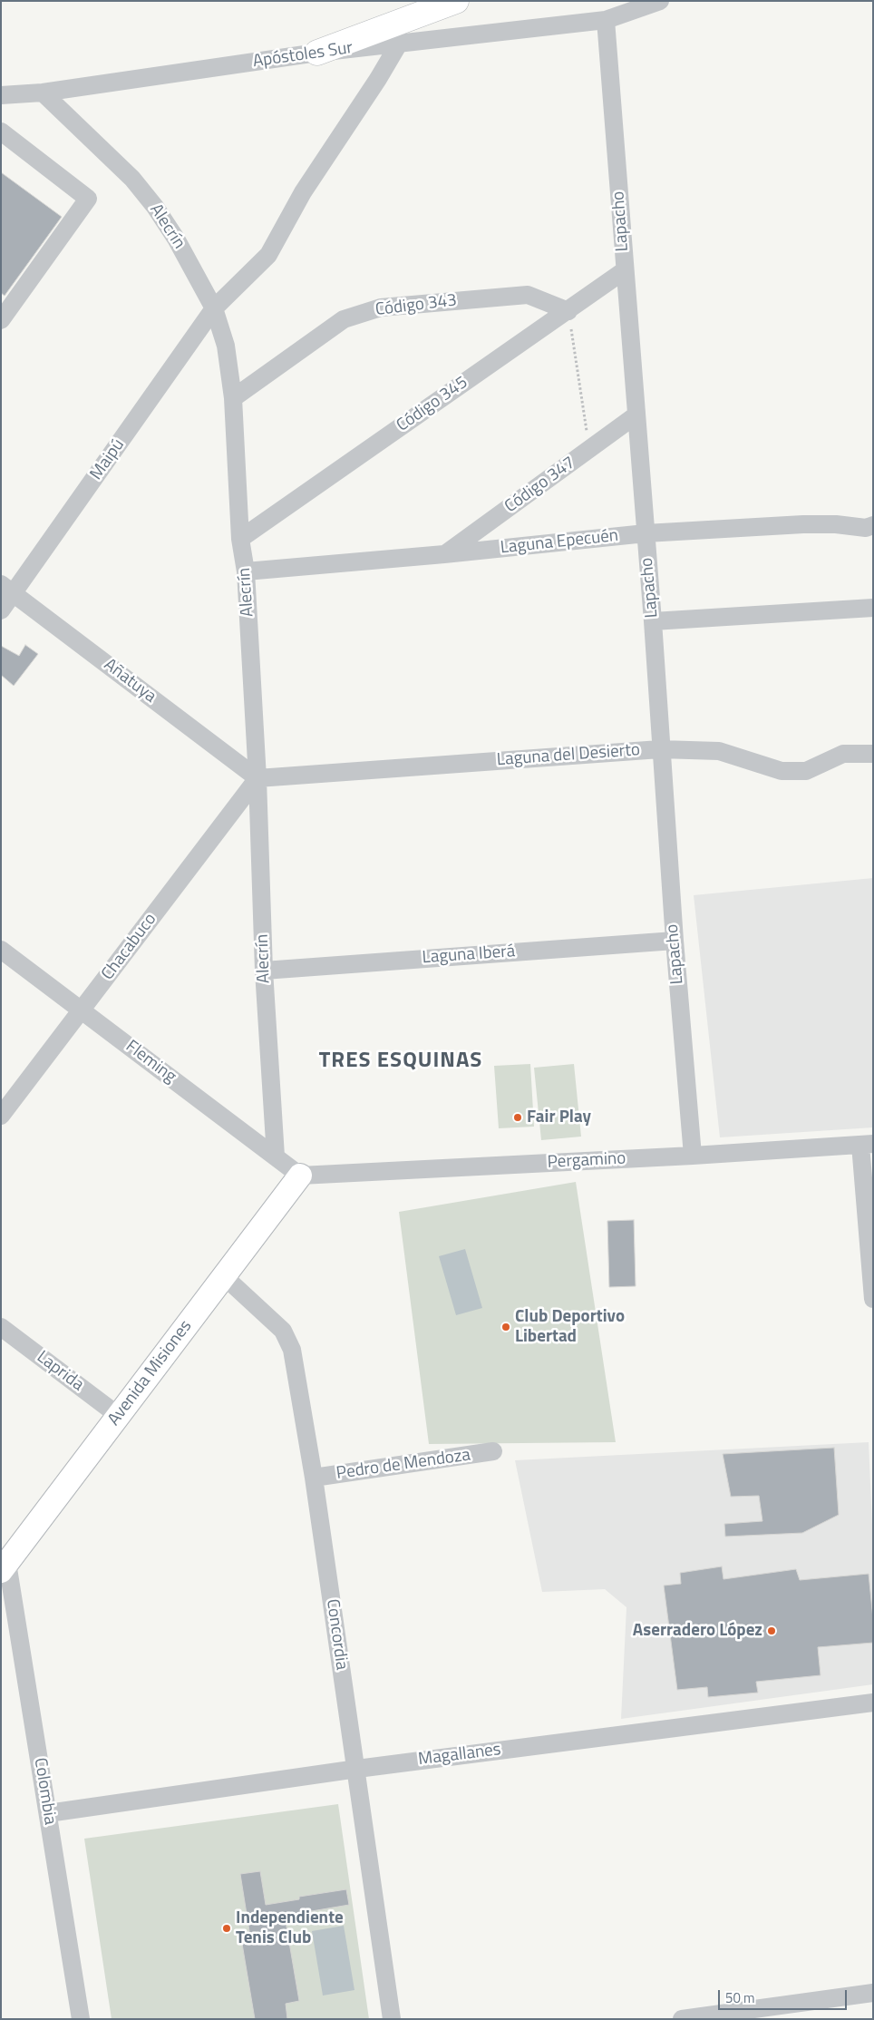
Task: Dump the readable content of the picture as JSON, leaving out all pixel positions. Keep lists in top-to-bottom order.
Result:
{
  "streets": {
    "main road": ["Avenida Misiones"],
    "street": [
      "Apóstoles Sur",
      "Lapacho",
      "Alecrín",
      "Código 343",
      "Código 345",
      "Maipú",
      "Código 347",
      "Laguna Epecuén",
      "Añatuya",
      "Laguna del Desierto",
      "Chacabuco",
      "Laguna Iberá",
      "Fleming",
      "Pergamino",
      "Laprida",
      "Pedro de Mendoza",
      "Concordia",
      "Magallanes",
      "Colombia"
    ]
  },
  "crossings": [
    ["Apóstoles Sur", "Lapacho"],
    ["Apóstoles Sur", "Alecrín"],
    ["Apóstoles Sur", "Maipú"],
    ["Lapacho", "Código 345"],
    ["Lapacho", "Código 347"],
    ["Lapacho", "Laguna Epecuén"],
    ["Lapacho", "Laguna del Desierto"],
    ["Lapacho", "Laguna Iberá"],
    ["Lapacho", "Pergamino"],
    ["Alecrín", "Código 343"],
    ["Alecrín", "Código 345"],
    ["Alecrín", "Maipú"],
    ["Alecrín", "Laguna Epecuén"],
    ["Alecrín", "Añatuya"],
    ["Alecrín", "Laguna del Desierto"],
    ["Alecrín", "Chacabuco"],
    ["Alecrín", "Laguna Iberá"],
    ["Alecrín", "Fleming"],
    ["Código 343", "Código 345"],
    ["Maipú", "Añatuya"],
    ["Código 347", "Laguna Epecuén"],
    ["Añatuya", "Laguna del Desierto"],
    ["Añatuya", "Chacabuco"],
    ["Laguna del Desierto", "Chacabuco"],
    ["Chacabuco", "Fleming"],
    ["Fleming", "Pergamino"],
    ["Fleming", "Avenida Misiones"],
    ["Pergamino", "Avenida Misiones"],
    ["Laprida", "Avenida Misiones"],
    ["Avenida Misiones", "Concordia"],
    ["Avenida Misiones", "Colombia"],
    ["Pedro de Mendoza", "Concordia"],
    ["Concordia", "Magallanes"],
    ["Magallanes", "Colombia"]
  ],
  "districts": ["TRES ESQUINAS"],
  "places": [
    "Fair Play",
    "Club Deportivo Libertad",
    "Aserradero López",
    "Independiente Tenis Club"
  ],
  "scale_bar": "50 m"
}
